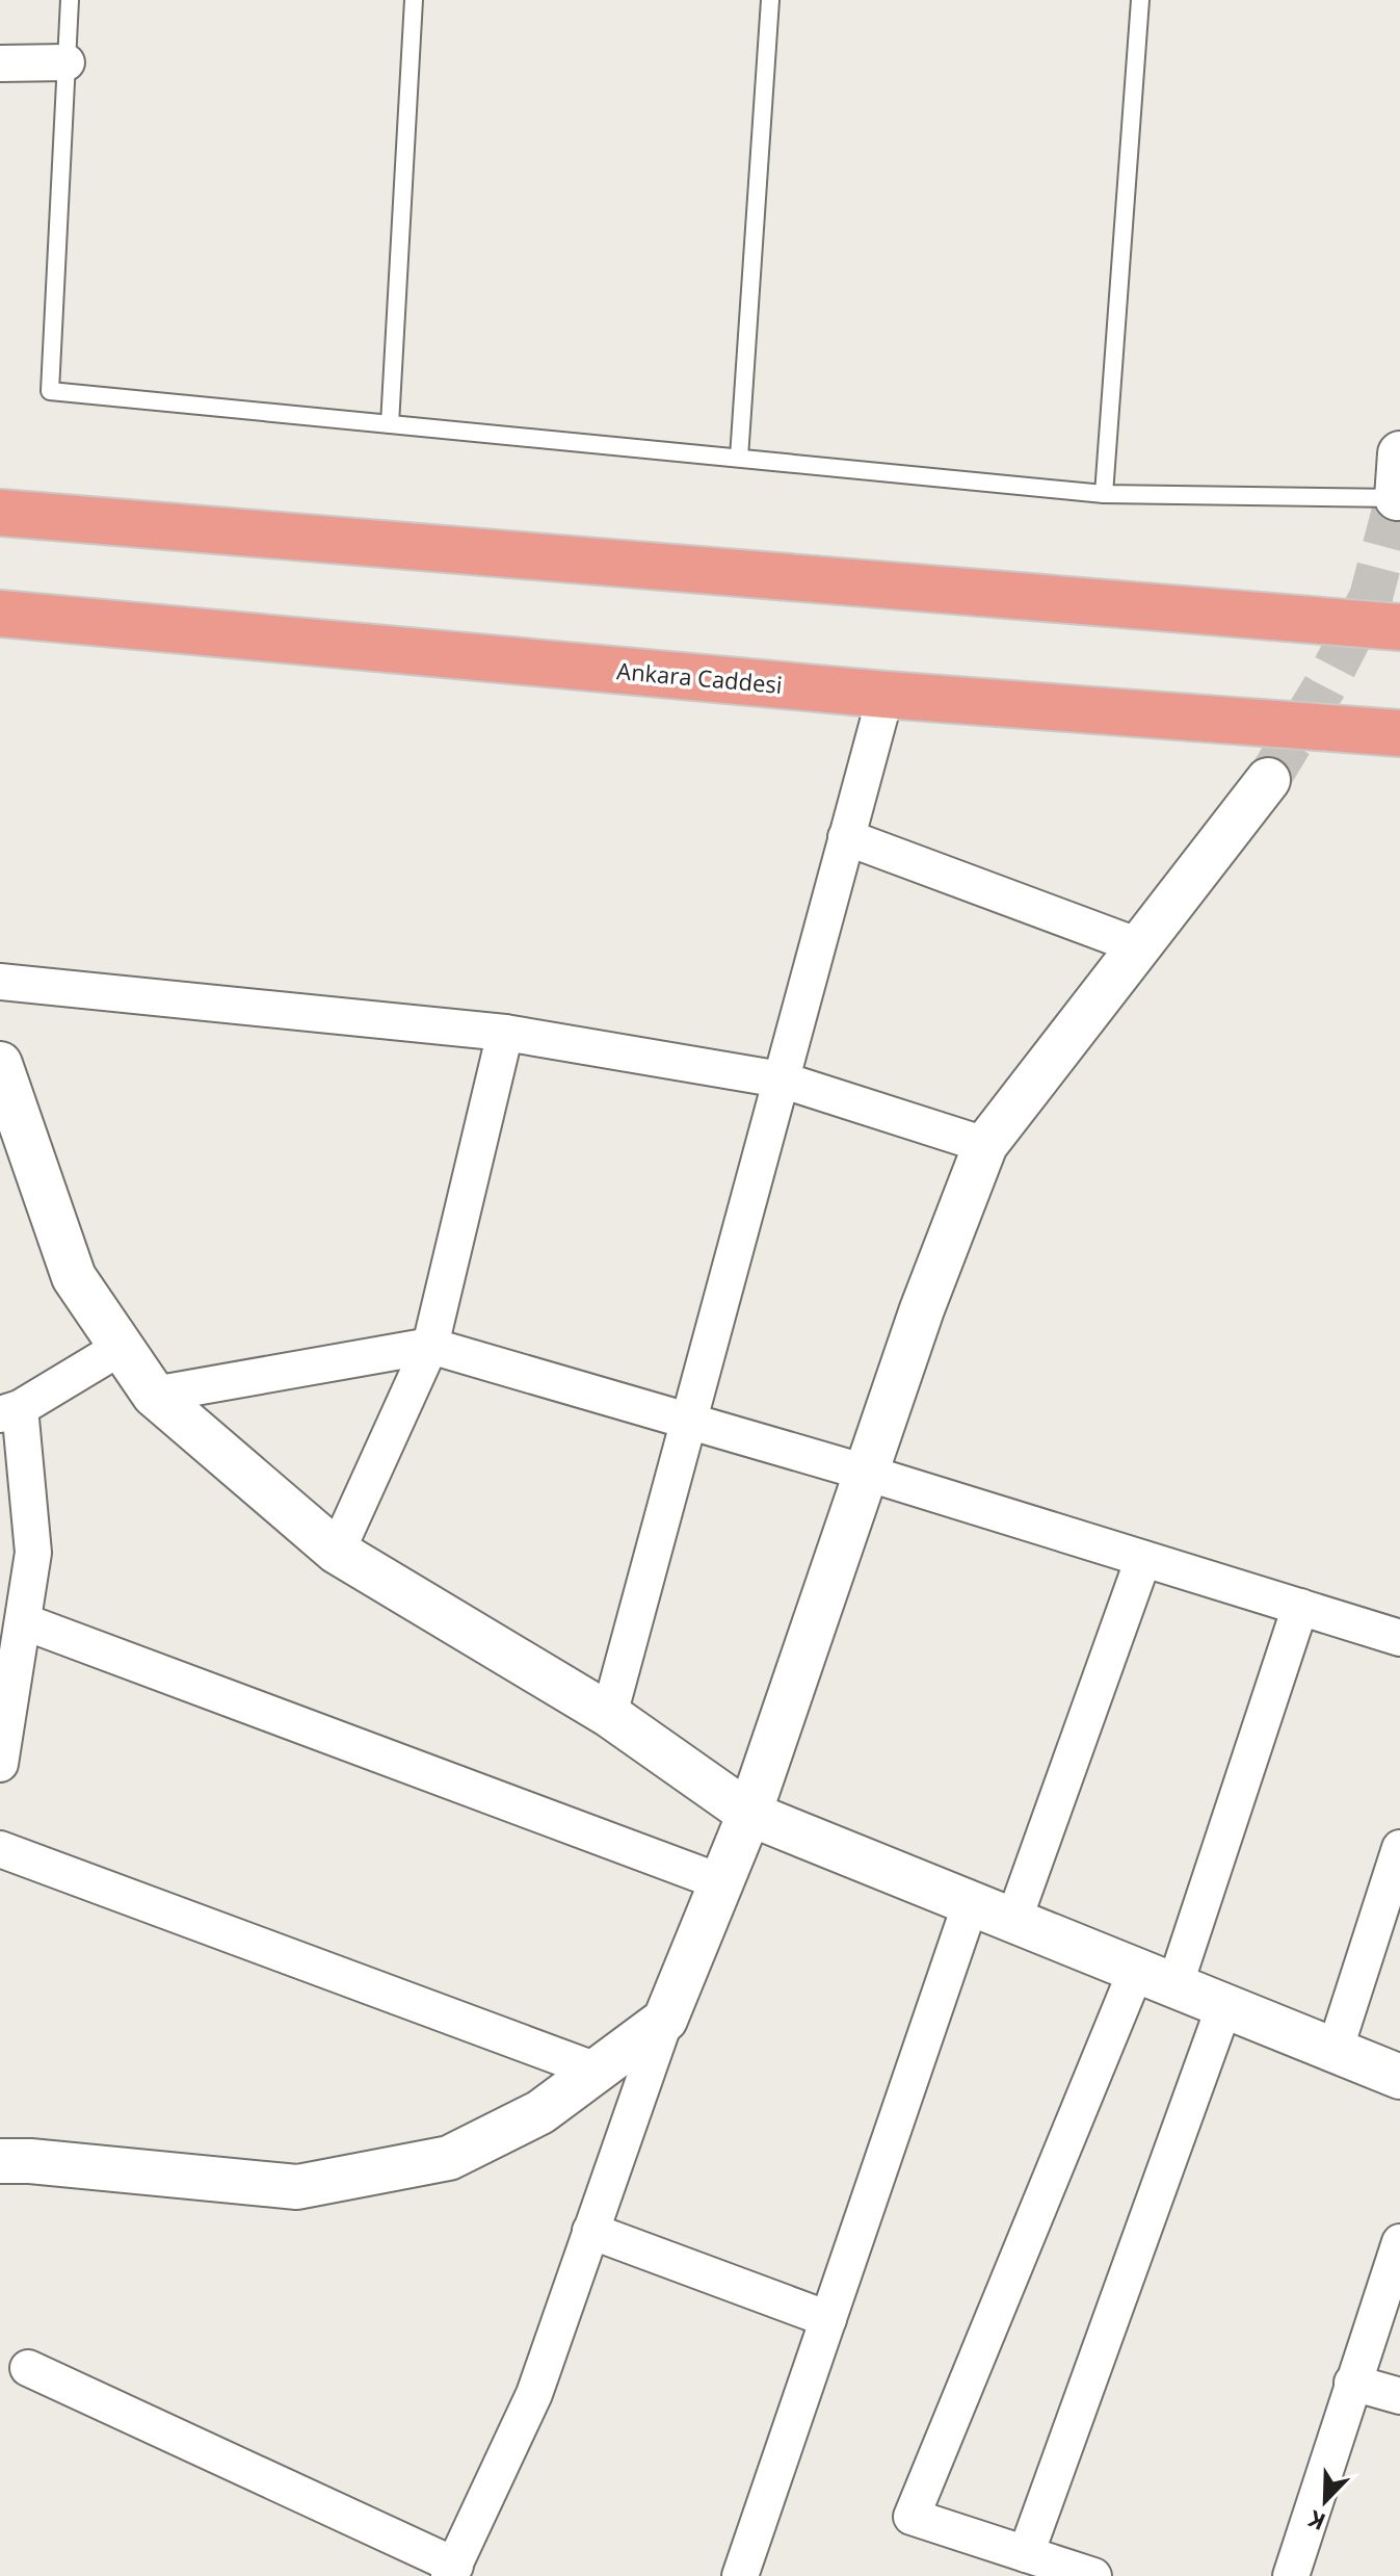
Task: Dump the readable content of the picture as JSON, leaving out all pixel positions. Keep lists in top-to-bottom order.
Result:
{
  "streets": {
    "highway": ["Ankara Caddesi"]
  },
  "north": "bottom left"
}
